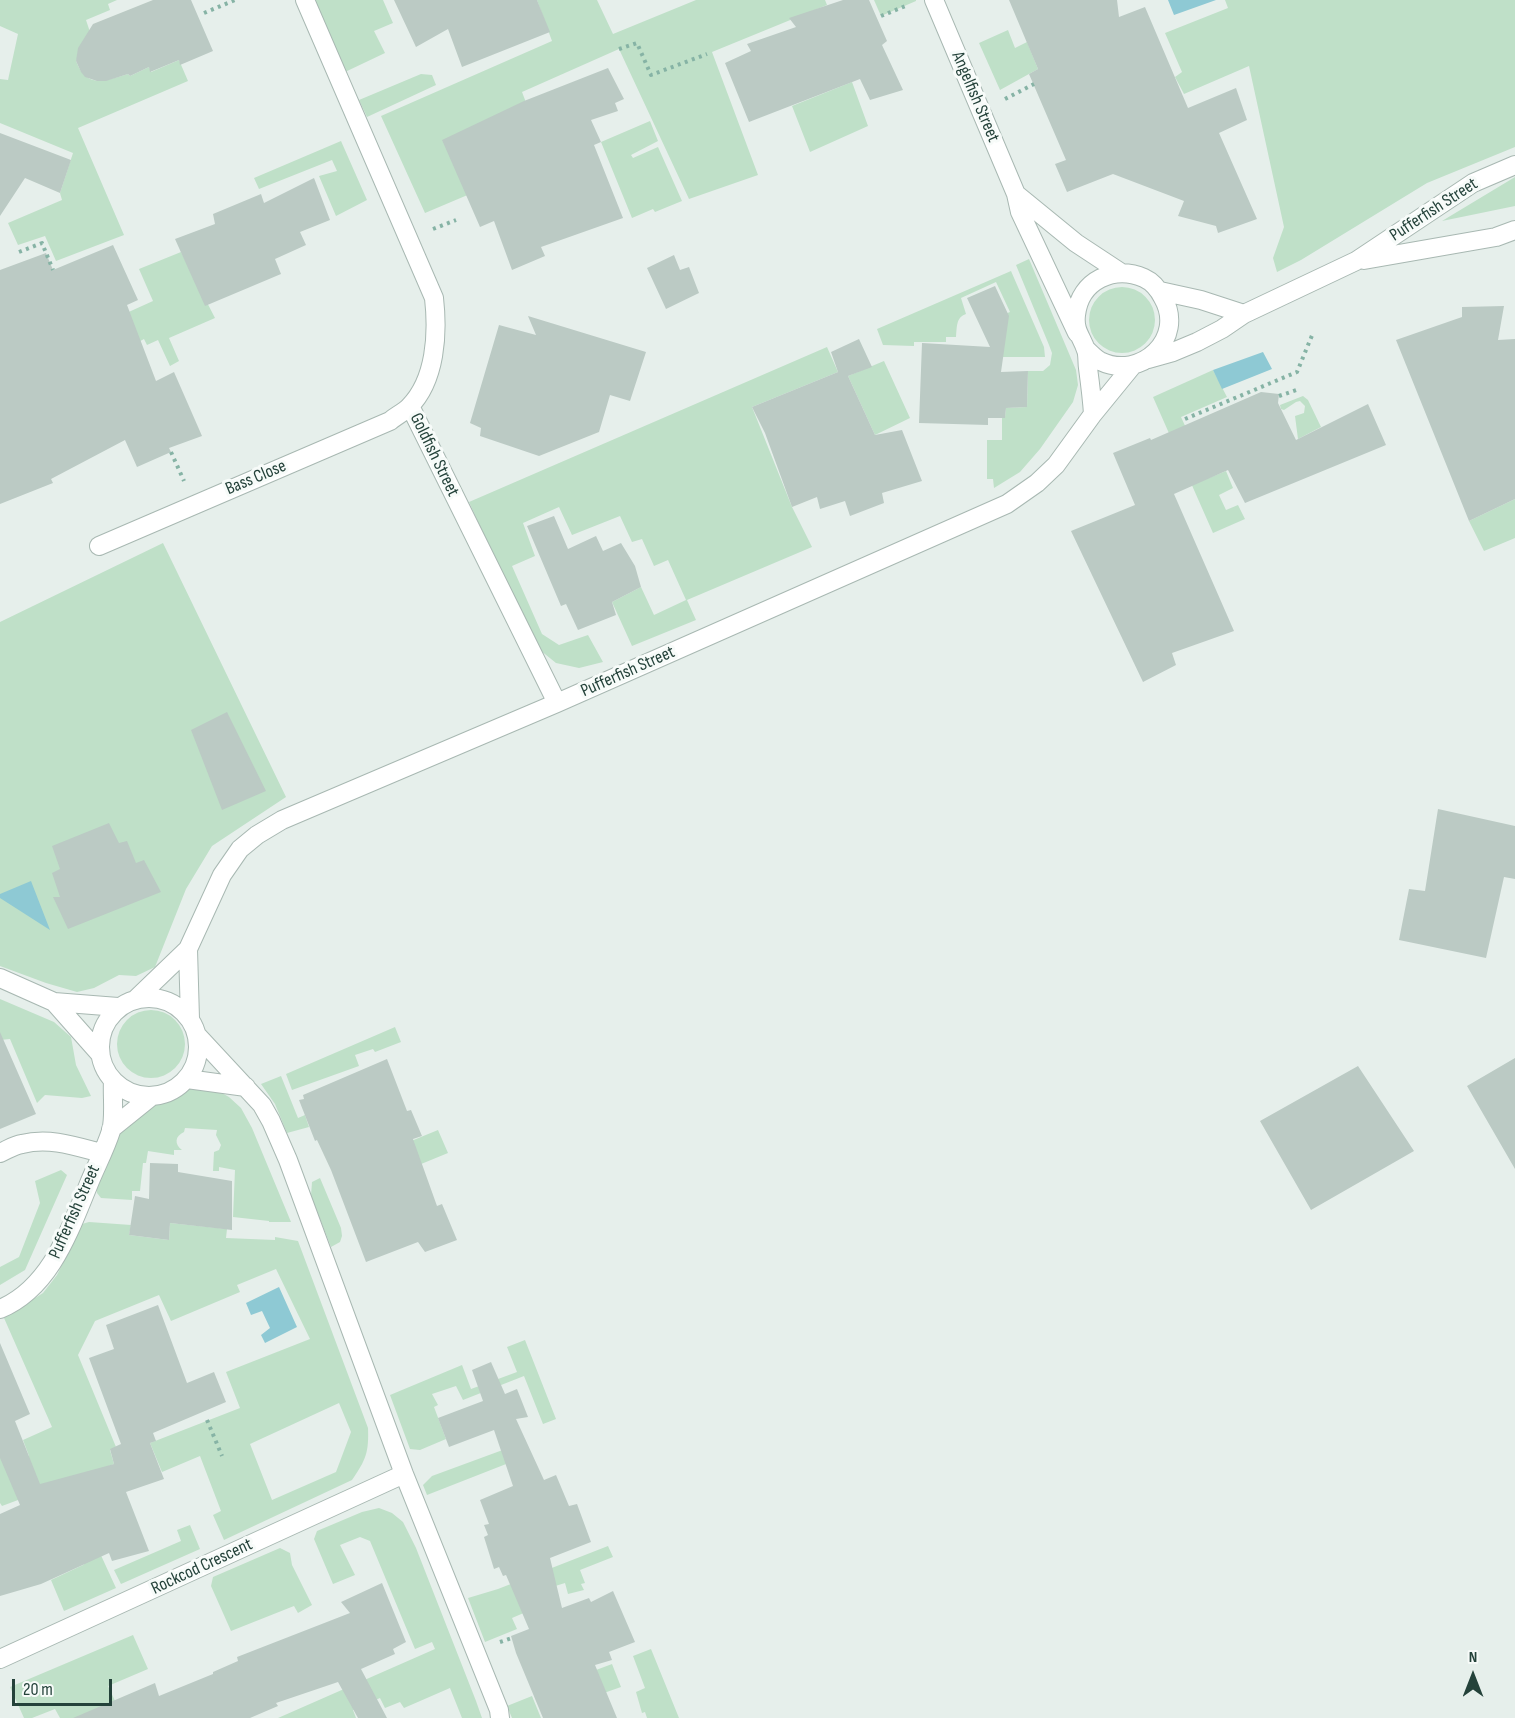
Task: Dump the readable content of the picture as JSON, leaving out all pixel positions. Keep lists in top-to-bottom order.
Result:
{
  "streets": {
    "street": [
      "Angelfish Street",
      "Pufferfish Street",
      "Goldfish Street",
      "Bass Close",
      "Rockcod Crescent"
    ]
  },
  "crossings": [
    ["Angelfish Street", "Pufferfish Street"],
    ["Pufferfish Street", "Goldfish Street"],
    ["Goldfish Street", "Bass Close"]
  ],
  "scale_bar": "20 m",
  "north": "top"
}
